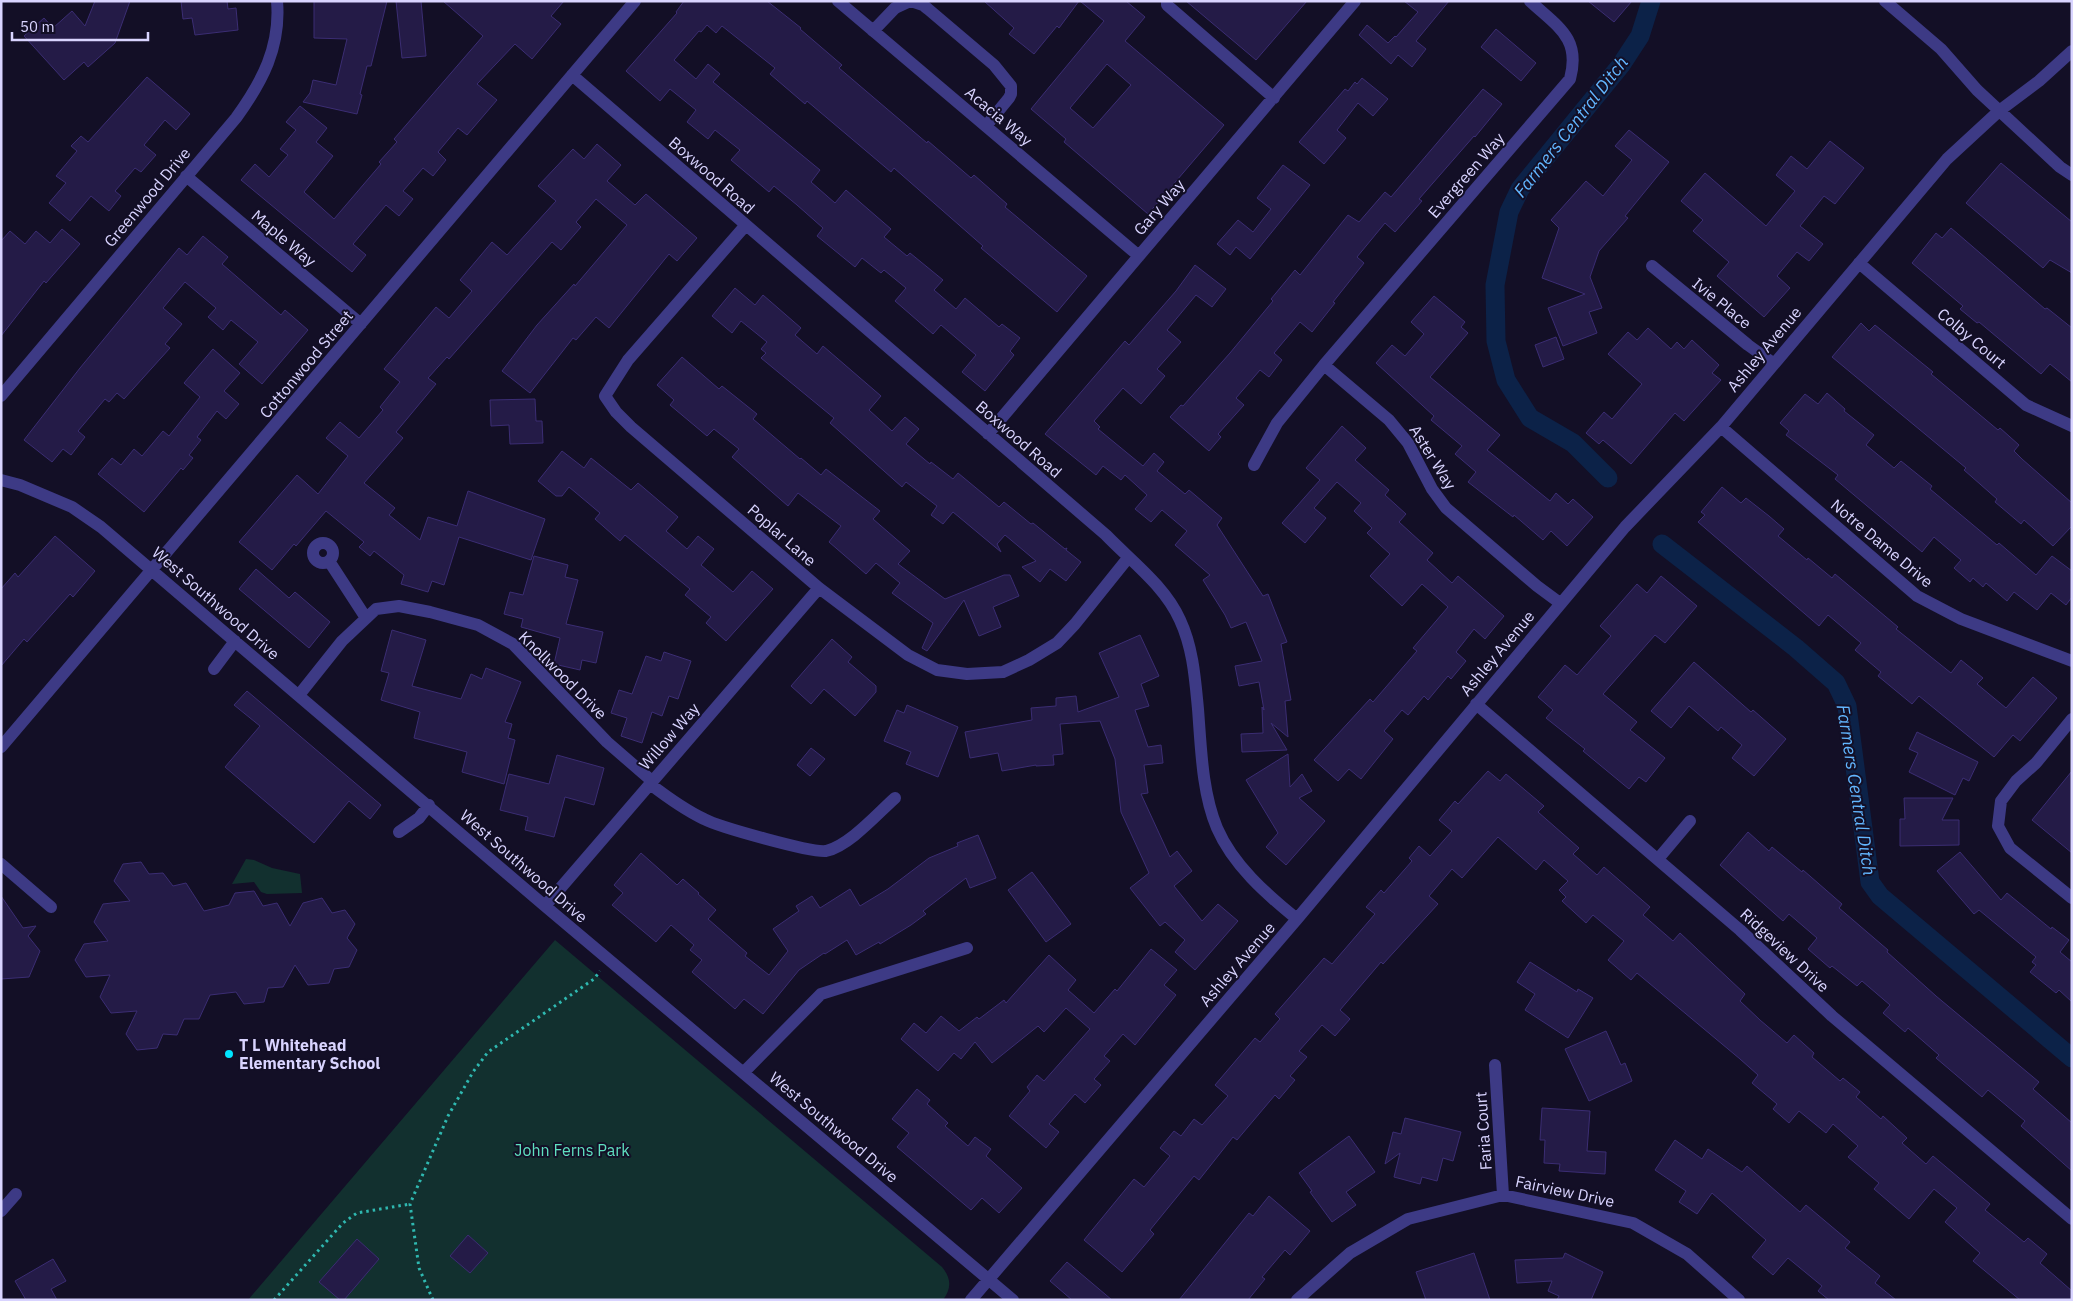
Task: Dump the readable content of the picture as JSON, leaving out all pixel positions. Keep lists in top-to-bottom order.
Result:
{
  "streets": {
    "street": [
      "Acacia Way",
      "Boxwood Road",
      "Evergreen Way",
      "Greenwood Drive",
      "Gary Way",
      "Maple Way",
      "Ivie Place",
      "Colby Court",
      "Ashley Avenue",
      "Cottonwood Street",
      "Aster Way",
      "Poplar Lane",
      "Notre Dame Drive",
      "West Southwood Drive",
      "Knollwood Drive",
      "Willow Way",
      "Ridgeview Drive",
      "Faria Court",
      "Fairview Drive"
    ]
  },
  "crossings": [
    ["Acacia Way", "Gary Way"],
    ["Boxwood Road", "Gary Way"],
    ["Boxwood Road", "Ashley Avenue"],
    ["Boxwood Road", "Cottonwood Street"],
    ["Boxwood Road", "Poplar Lane"],
    ["Evergreen Way", "Aster Way"],
    ["Greenwood Drive", "Maple Way"],
    ["Maple Way", "Cottonwood Street"],
    ["Ivie Place", "Ashley Avenue"],
    ["Colby Court", "Ashley Avenue"],
    ["Ashley Avenue", "Aster Way"],
    ["Ashley Avenue", "Notre Dame Drive"],
    ["Ashley Avenue", "West Southwood Drive"],
    ["Ashley Avenue", "Ridgeview Drive"],
    ["Cottonwood Street", "West Southwood Drive"],
    ["Poplar Lane", "Willow Way"],
    ["West Southwood Drive", "Knollwood Drive"],
    ["West Southwood Drive", "Willow Way"],
    ["Knollwood Drive", "Willow Way"],
    ["Faria Court", "Fairview Drive"]
  ],
  "water": ["Farmers Central Ditch"],
  "parks": ["John Ferns Park"],
  "places": ["T L Whitehead Elementary School"],
  "scale_bar": "50 m"
}
